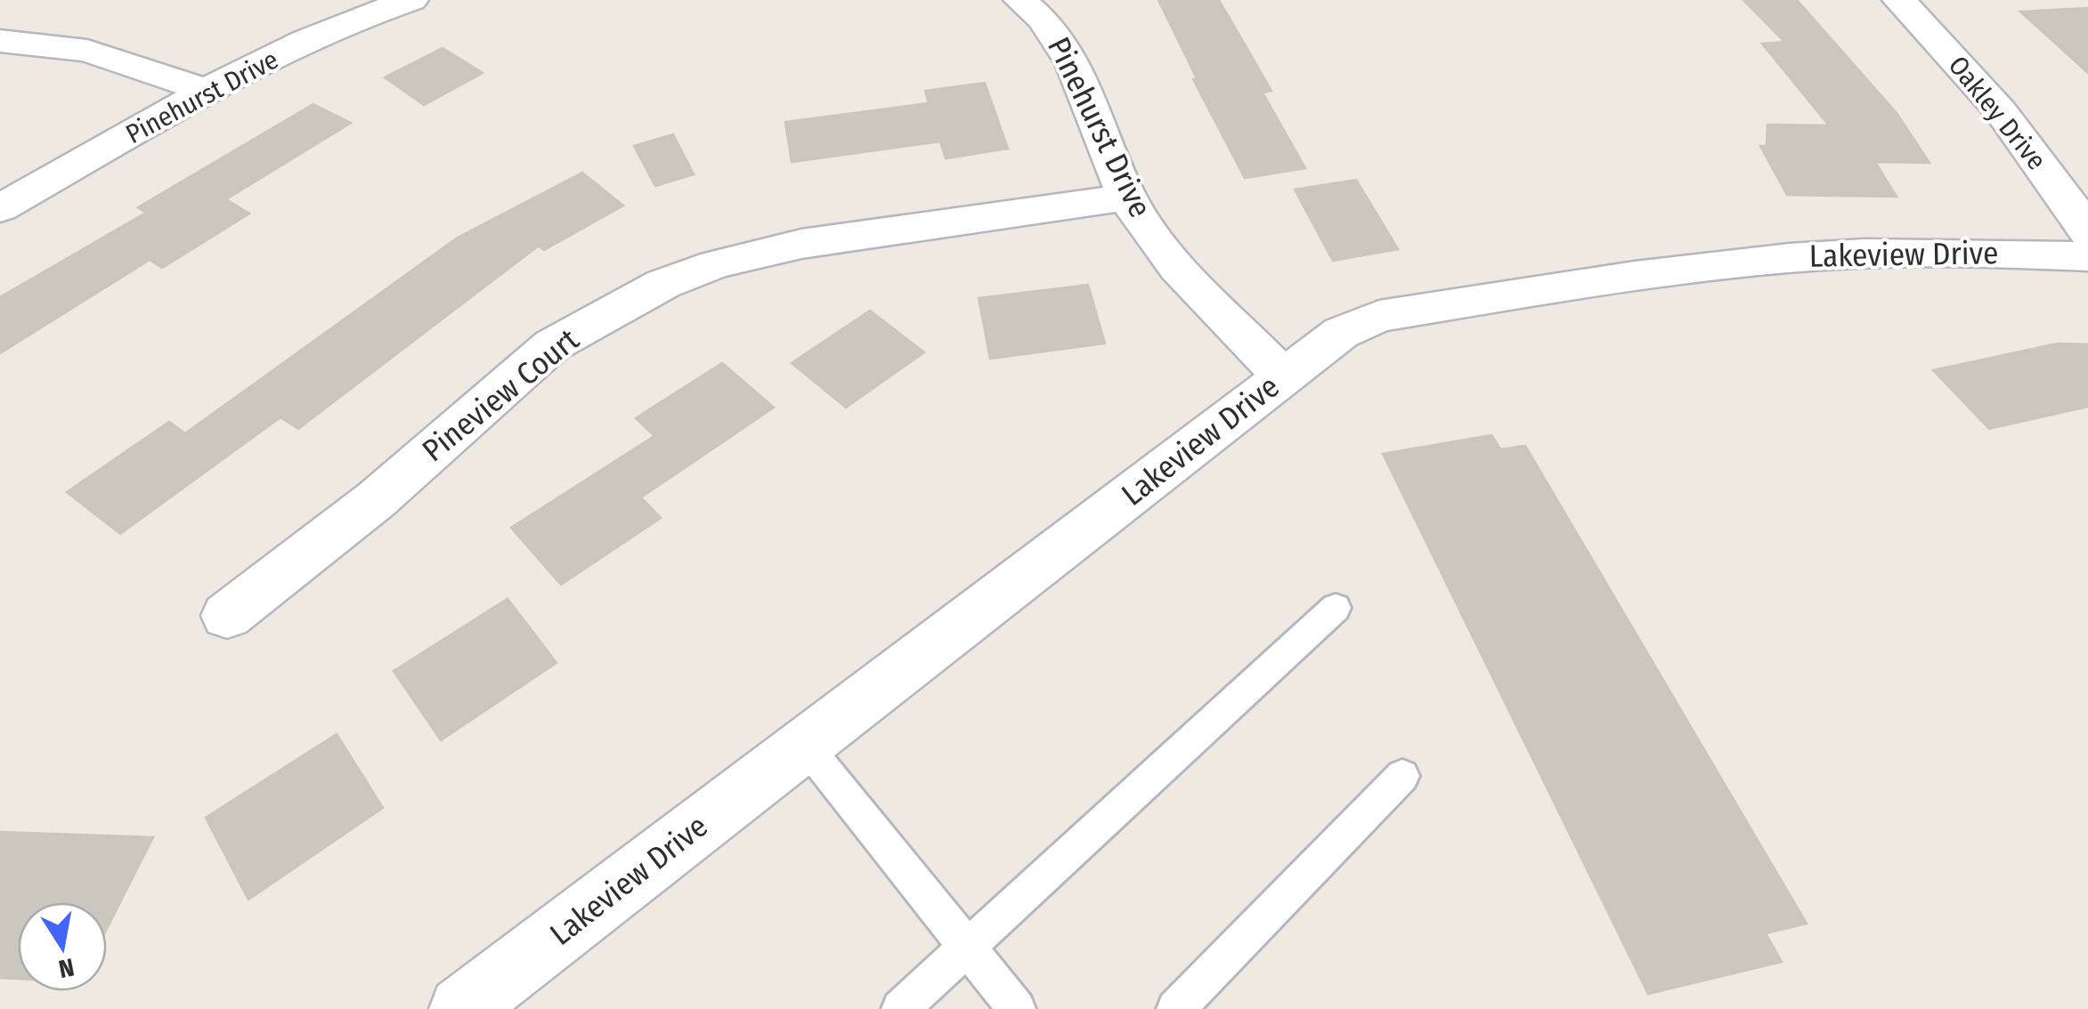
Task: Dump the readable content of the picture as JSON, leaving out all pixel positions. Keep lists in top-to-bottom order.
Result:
{
  "streets": {
    "street": [
      "Pinehurst Drive",
      "Oakley Drive",
      "Lakeview Drive",
      "Pineview Court"
    ]
  },
  "crossings": [
    ["Pinehurst Drive", "Lakeview Drive"],
    ["Pinehurst Drive", "Pineview Court"]
  ],
  "north": "bottom"
}
